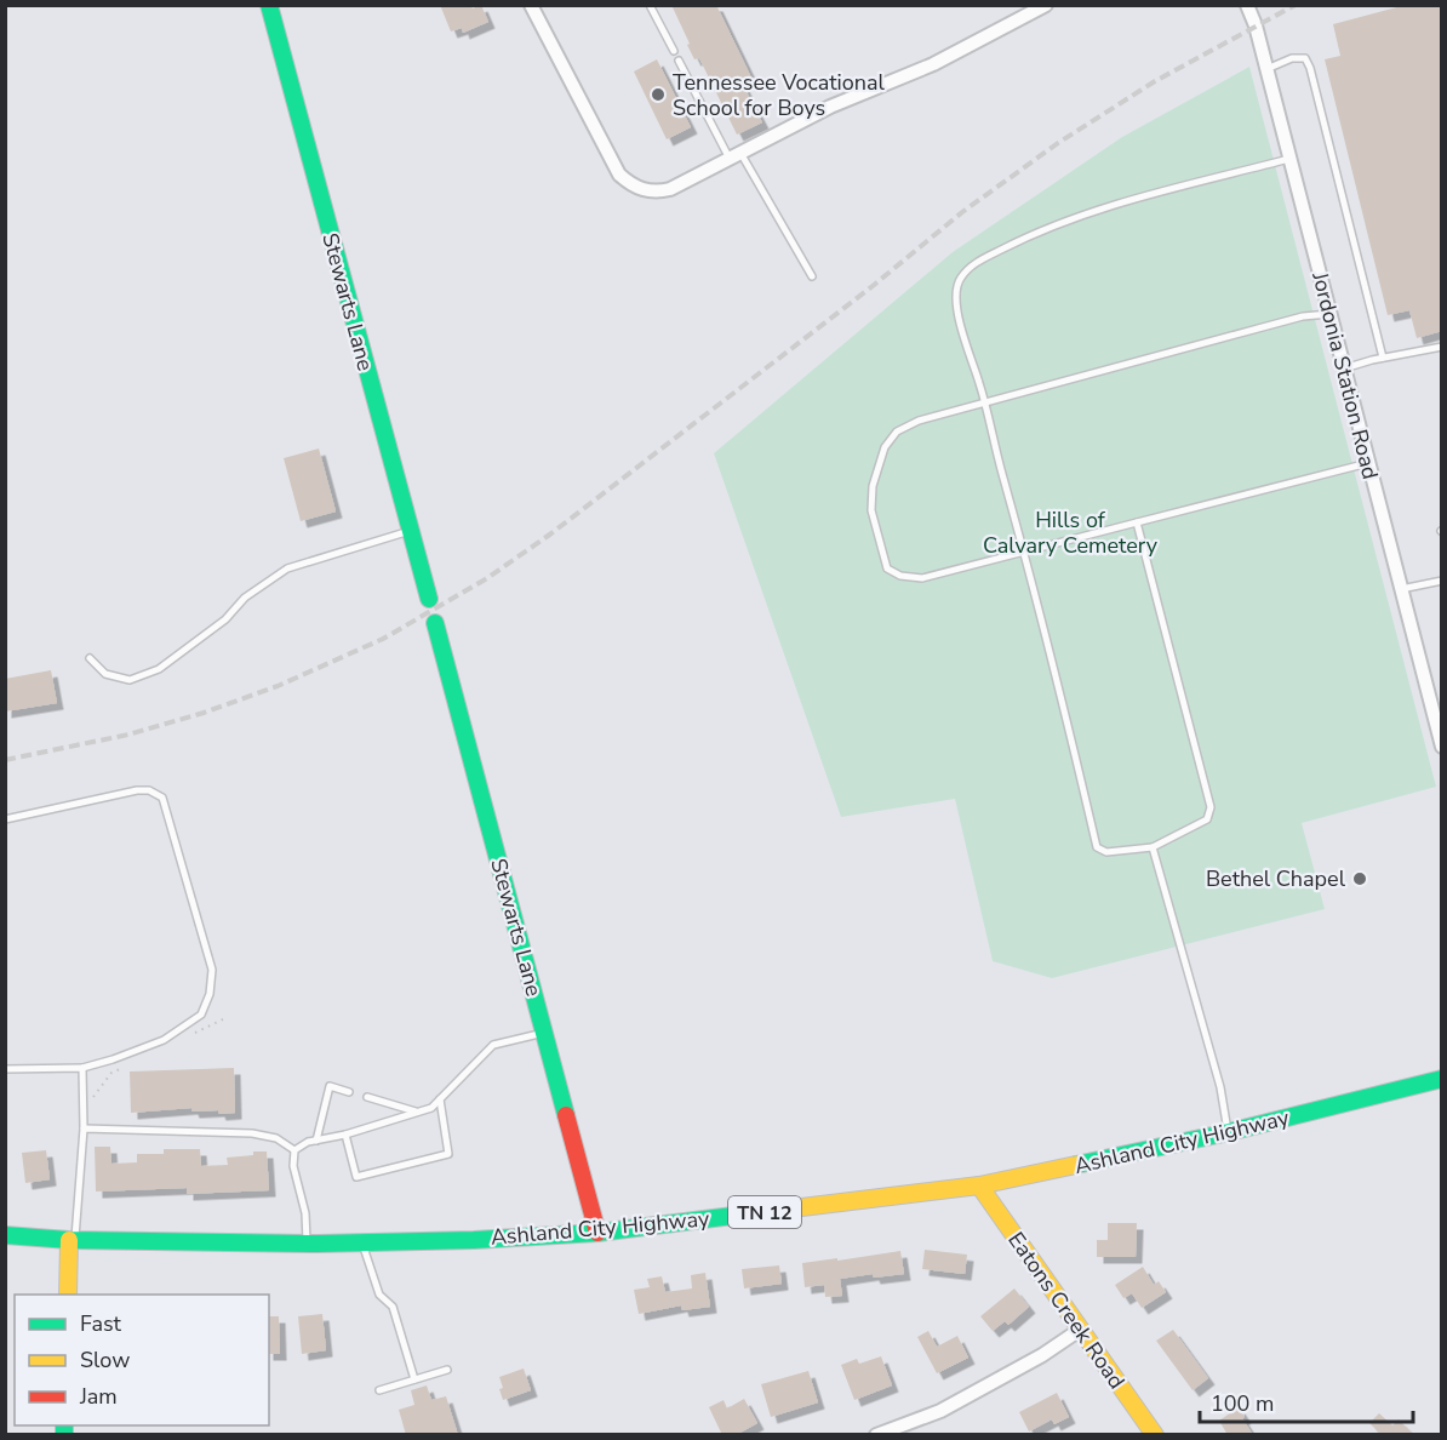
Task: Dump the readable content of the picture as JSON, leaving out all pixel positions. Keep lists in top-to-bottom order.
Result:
{
  "streets": {
    "street": [
      "Stewarts Lane",
      "Jordonia Station Road",
      "Ashland City Highway",
      "TN 12",
      "Eatons Creek Road"
    ]
  },
  "crossings": [
    ["Stewarts Lane", "Ashland City Highway"],
    ["Ashland City Highway", "Eatons Creek Road"]
  ],
  "parks": ["Hills of Calvary Cemetery"],
  "places": ["Tennessee Vocational School for Boys", "Bethel Chapel"],
  "legend": ["Fast", "Slow", "Jam"],
  "scale_bar": "100 m"
}
